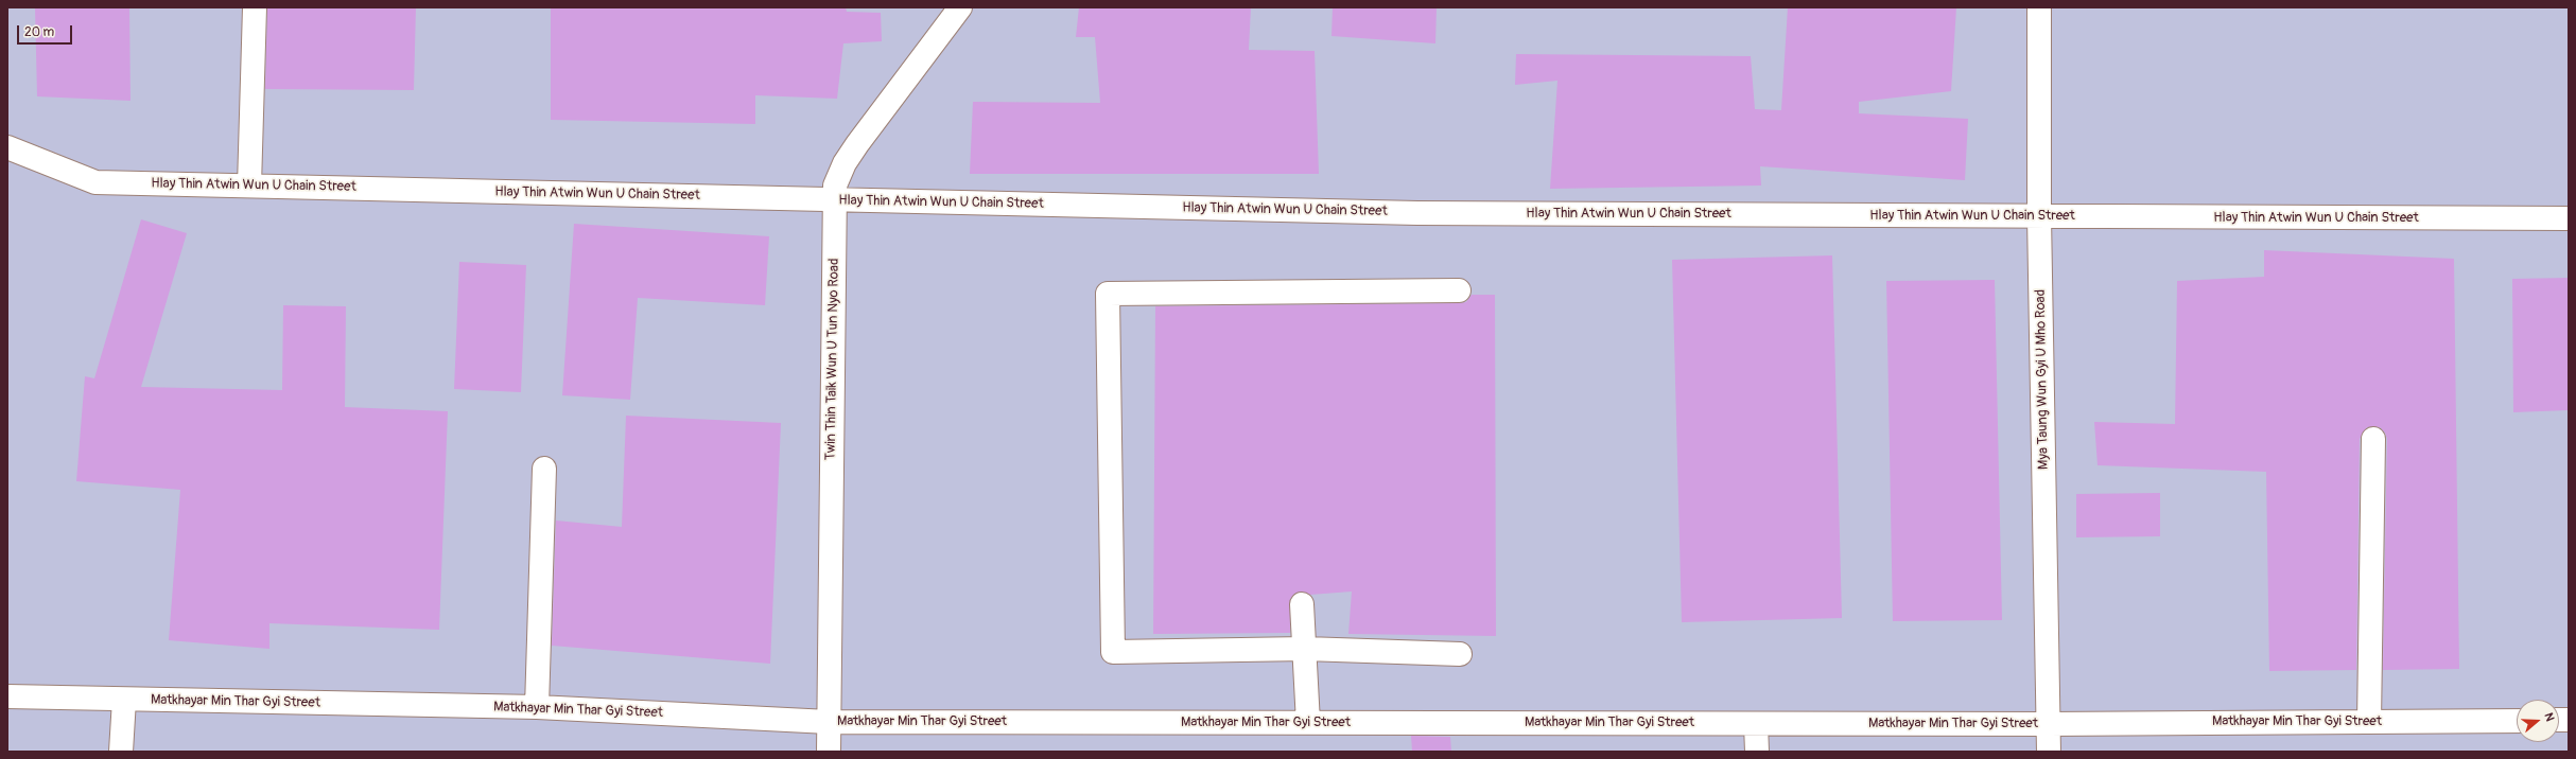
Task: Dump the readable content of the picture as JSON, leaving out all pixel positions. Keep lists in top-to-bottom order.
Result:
{
  "streets": {
    "street": [
      "Hlay Thin Atwin Wun U Chain Street",
      "Twin Thin Taik Wun U Tun Nyo Road",
      "Mya Taung Wun Gyi U Mho Road",
      "Matkhayar Min Thar Gyi Street"
    ]
  },
  "crossings": [
    ["Hlay Thin Atwin Wun U Chain Street", "Twin Thin Taik Wun U Tun Nyo Road"],
    ["Hlay Thin Atwin Wun U Chain Street", "Mya Taung Wun Gyi U Mho Road"],
    ["Twin Thin Taik Wun U Tun Nyo Road", "Matkhayar Min Thar Gyi Street"],
    ["Mya Taung Wun Gyi U Mho Road", "Matkhayar Min Thar Gyi Street"]
  ],
  "scale_bar": "20 m",
  "north": "right"
}
